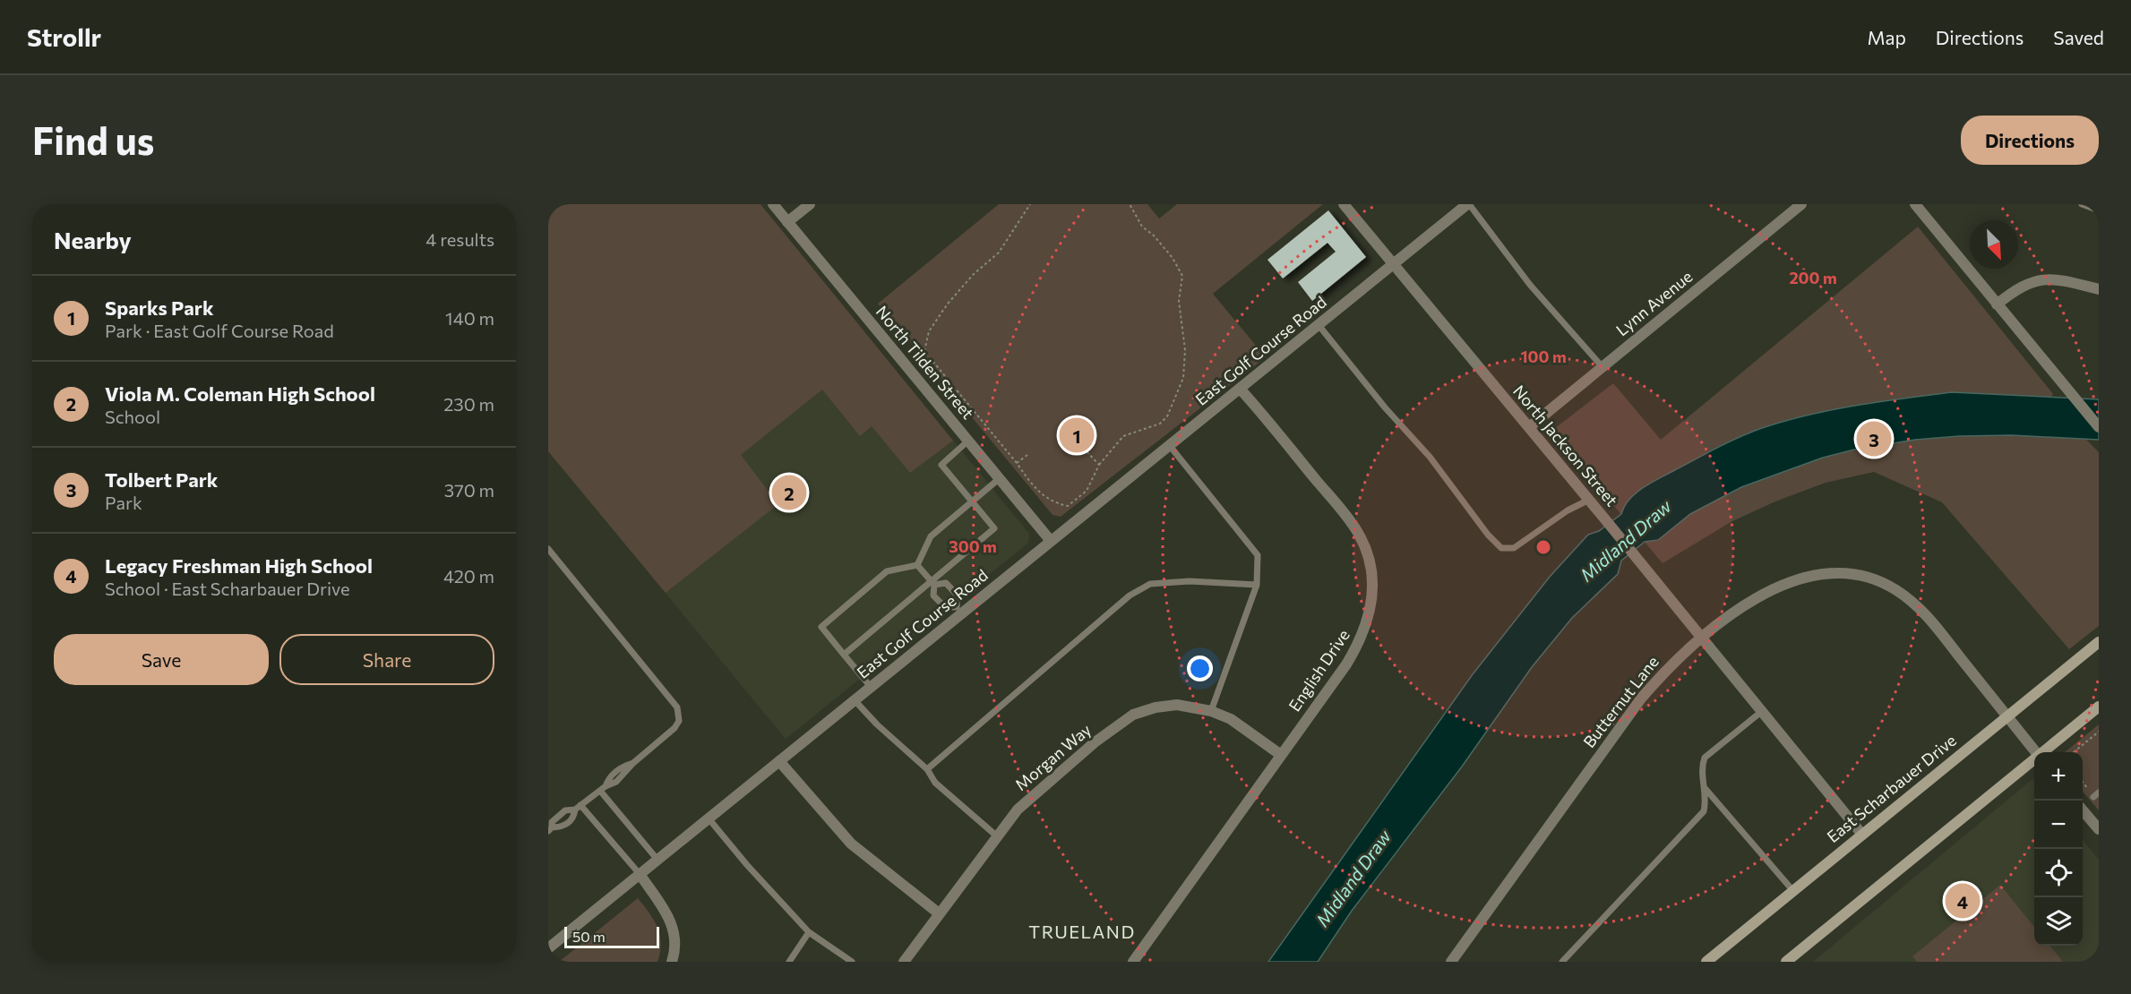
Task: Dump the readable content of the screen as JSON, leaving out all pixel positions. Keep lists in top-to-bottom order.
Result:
{
  "streets": {
    "main road": ["East Scharbauer Drive"],
    "street": [
      "Lynn Avenue",
      "East Golf Course Road",
      "North Tilden Street",
      "North Jackson Street",
      "English Drive",
      "Butternut Lane",
      "Morgan Way"
    ]
  },
  "crossings": [
    ["Lynn Avenue", "North Jackson Street"],
    ["East Golf Course Road", "North Tilden Street"],
    ["East Golf Course Road", "North Jackson Street"],
    ["East Golf Course Road", "English Drive"],
    ["North Jackson Street", "Butternut Lane"],
    ["North Jackson Street", "East Scharbauer Drive"],
    ["English Drive", "Morgan Way"],
    ["Butternut Lane", "East Scharbauer Drive"]
  ],
  "districts": ["TRUELAND"],
  "water": ["Midland Draw"],
  "scale_bar": "50 m",
  "north": "bottom right",
  "page": {
    "header": "Strollr",
    "nav": ["Map", "Directions", "Saved"],
    "buttons": [
      "Directions",
      ["Save", "Share"]
    ],
    "title": "Find us",
    "heading": ["Nearby", "4 results"],
    "list": [
      {
        "mark": "1",
        "name": "Sparks Park",
        "note": "Park · East Golf Course Road",
        "value": "140 m"
      },
      {
        "mark": "2",
        "name": "Viola M. Coleman High School",
        "note": "School",
        "value": "230 m"
      },
      {
        "mark": "3",
        "name": "Tolbert Park",
        "note": "Park",
        "value": "370 m"
      },
      {
        "mark": "4",
        "name": "Legacy Freshman High School",
        "note": "School · East Scharbauer Drive",
        "value": "420 m"
      }
    ],
    "pins": [
      "1",
      "3",
      "2",
      "4"
    ],
    "map_buttons": ["+", "−"],
    "scale": "50 m"
  },
  "rings": ["200 m", "100 m", "300 m"]
}
